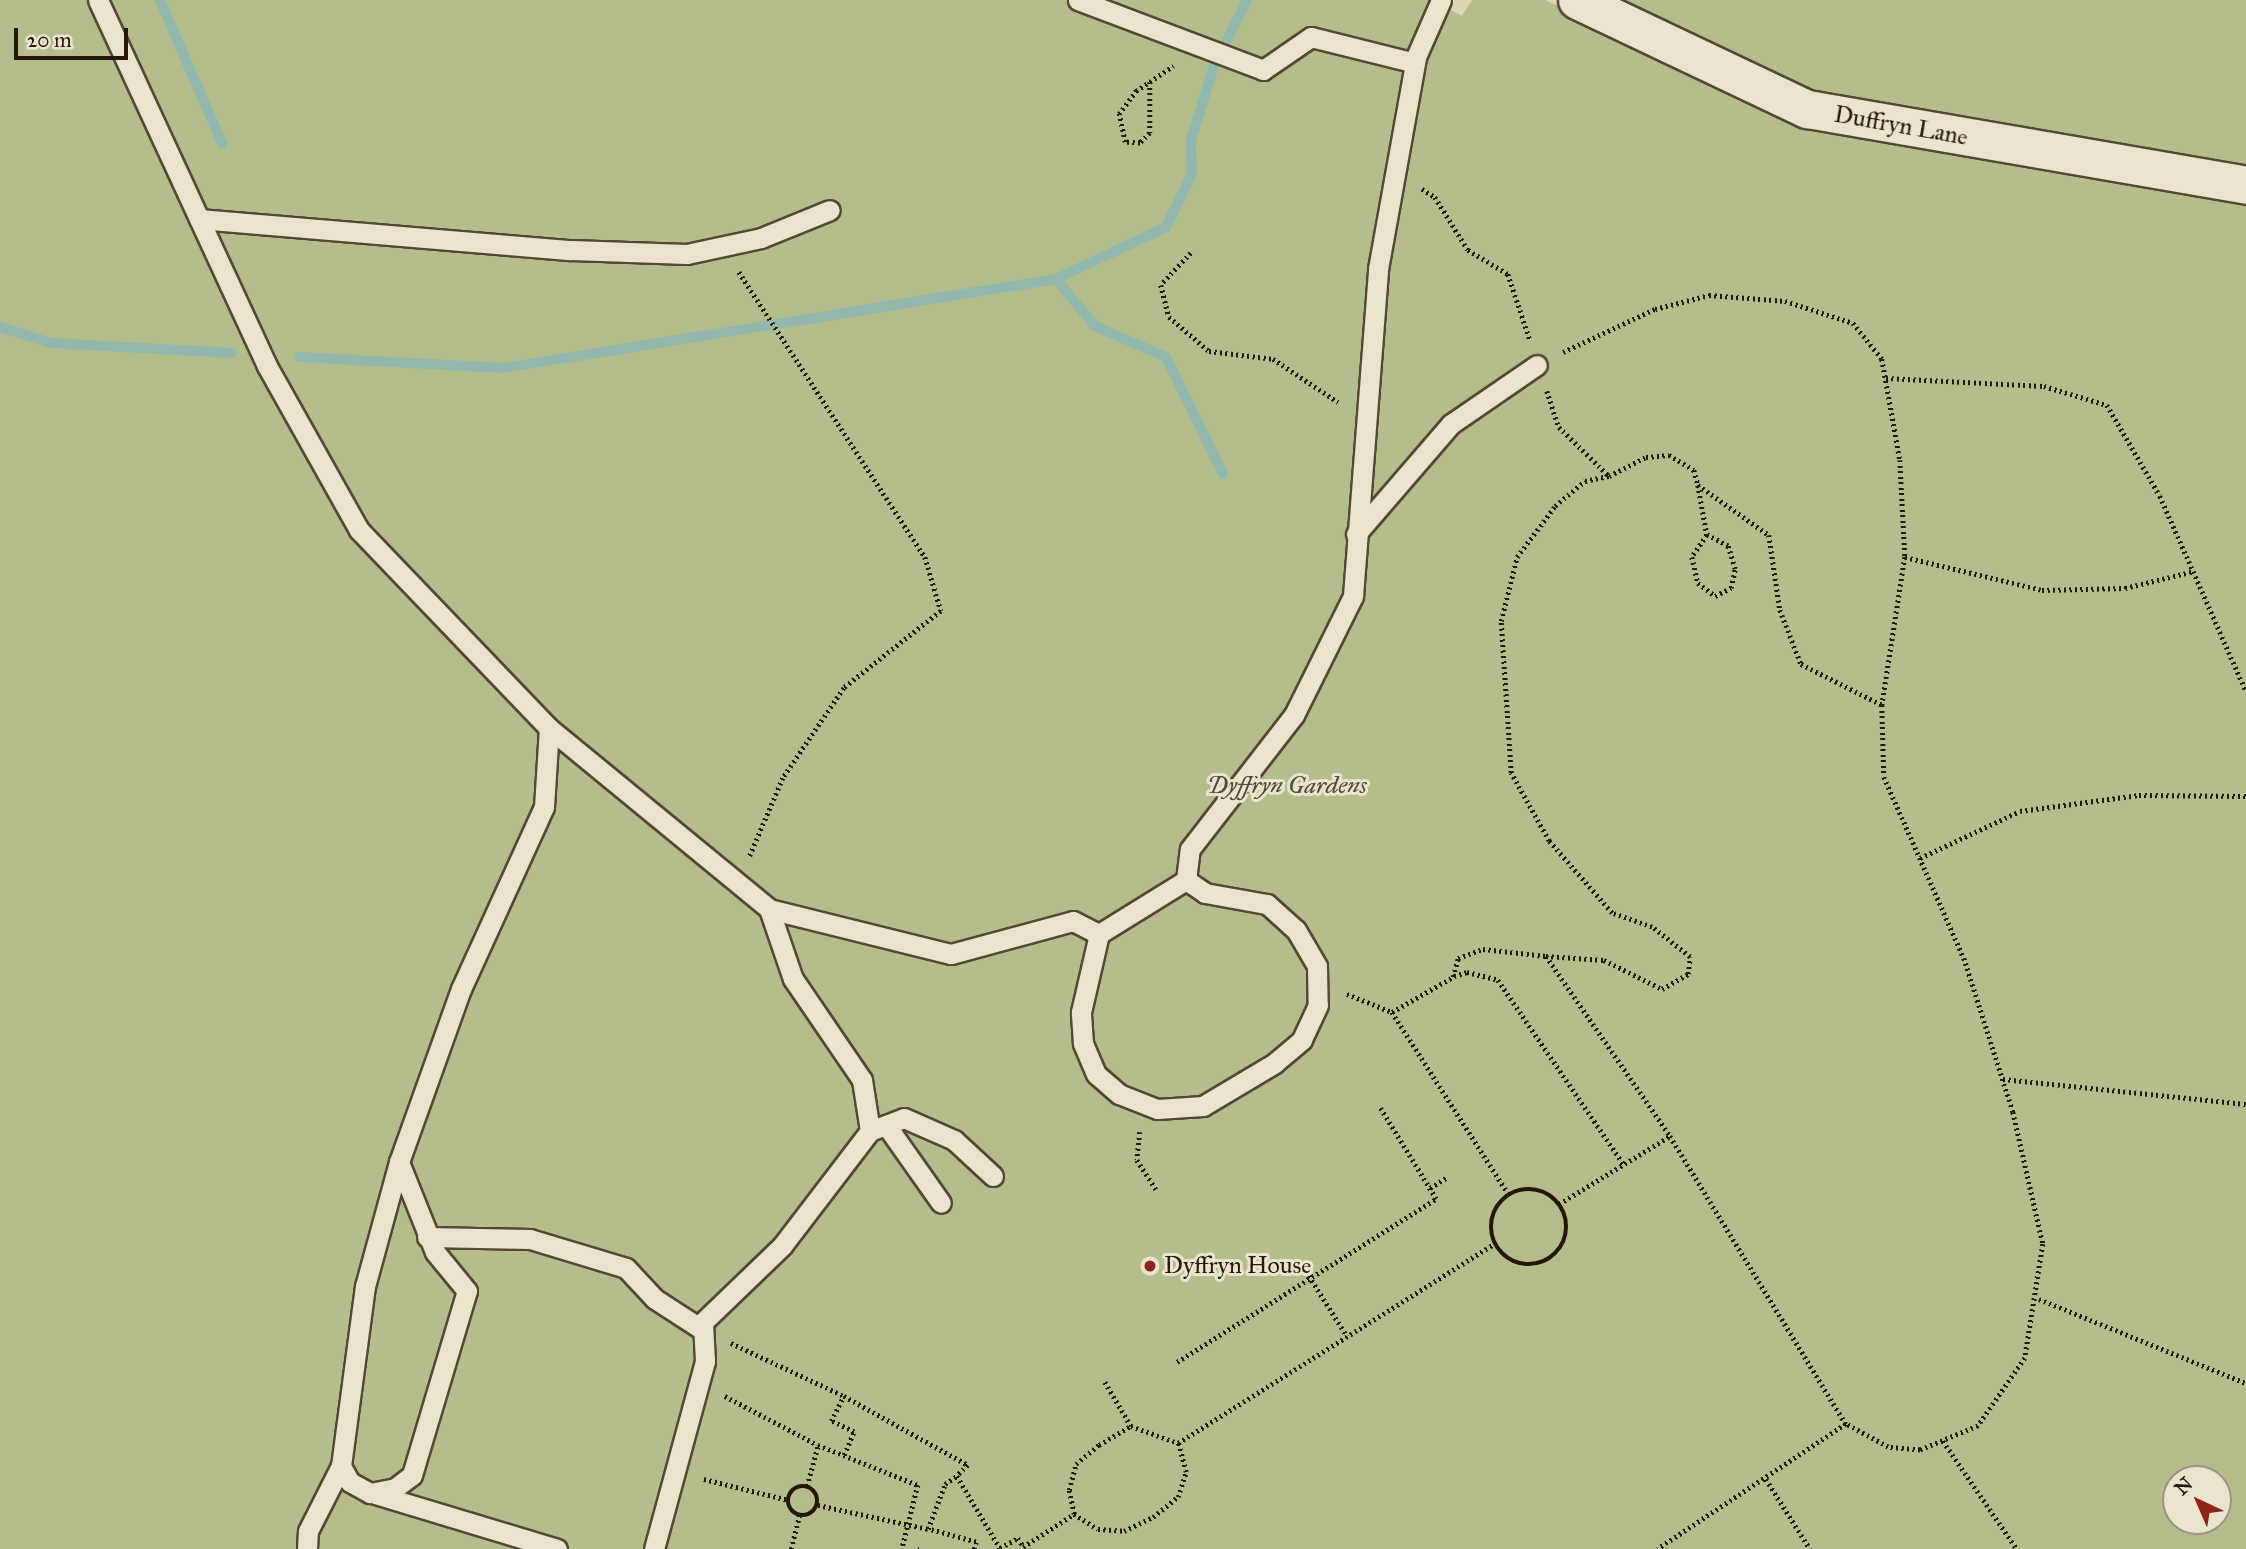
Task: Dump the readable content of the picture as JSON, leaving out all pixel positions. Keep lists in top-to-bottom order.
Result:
{
  "streets": {
    "street": ["Duffryn Lane"]
  },
  "parks": ["Dyffryn Gardens"],
  "places": ["Dyffryn House"],
  "scale_bar": "20 m",
  "north": "top left"
}
